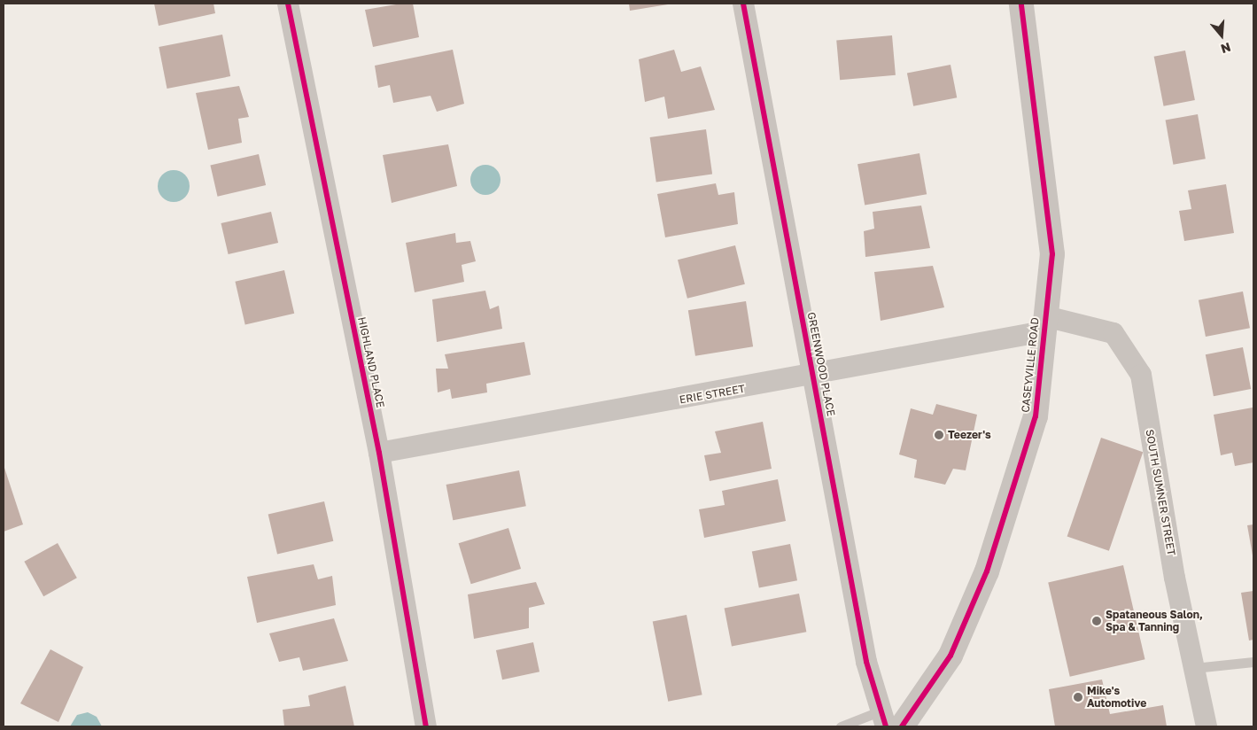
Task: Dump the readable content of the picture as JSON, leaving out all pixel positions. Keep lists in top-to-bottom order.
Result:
{
  "streets": {
    "street": [
      "HIGHLAND PLACE",
      "GREENWOOD PLACE",
      "CASEYVILLE ROAD",
      "ERIE STREET",
      "SOUTH SUMNER STREET"
    ]
  },
  "crossings": [
    ["HIGHLAND PLACE", "ERIE STREET"],
    ["GREENWOOD PLACE", "ERIE STREET"],
    ["CASEYVILLE ROAD", "ERIE STREET"],
    ["CASEYVILLE ROAD", "SOUTH SUMNER STREET"],
    ["ERIE STREET", "SOUTH SUMNER STREET"]
  ],
  "places": ["Teezer's", "Spataneous Salon, Spa & Tanning", "Mike's Automotive"],
  "north": "bottom"
}
